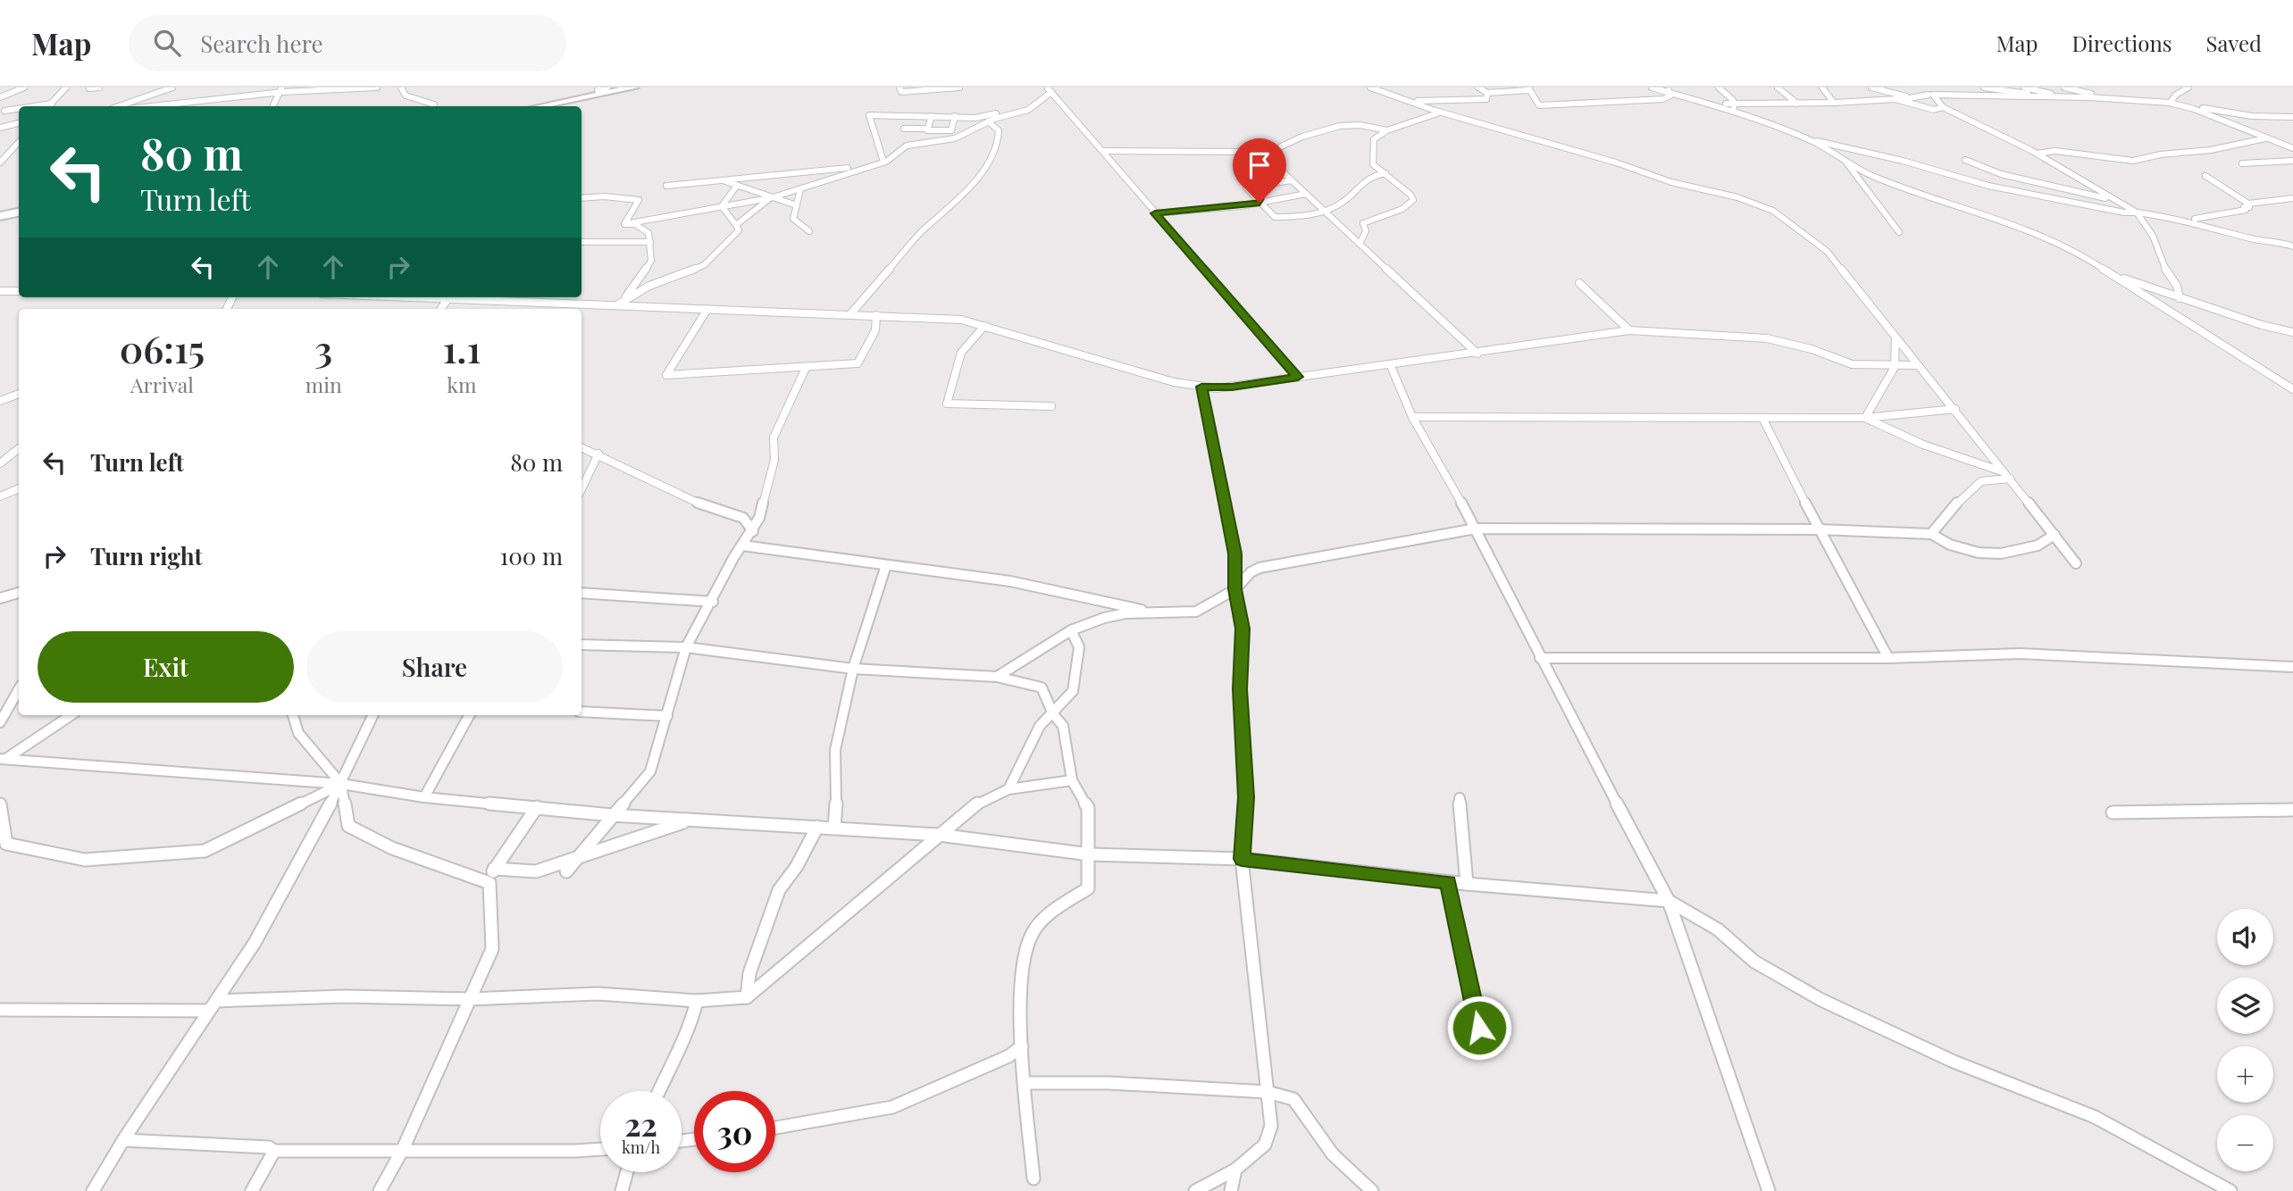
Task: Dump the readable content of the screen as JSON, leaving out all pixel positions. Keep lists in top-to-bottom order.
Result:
{
  "page": {
    "header": "Map",
    "search": "Search here",
    "nav": ["Map", "Directions", "Saved"],
    "turn": ["80 m", "Turn left"],
    "eta": [
      "06:15",
      "Arrival",
      "3",
      "min",
      "1.1",
      "km"
    ],
    "list": [
      {
        "name": "Turn left",
        "value": "80 m"
      },
      {
        "name": "Turn right",
        "value": "100 m"
      }
    ],
    "buttons": ["Exit", "Share"],
    "map_buttons": ["+", "−"],
    "speed": "22 km/h",
    "limit": "30"
  }
}
